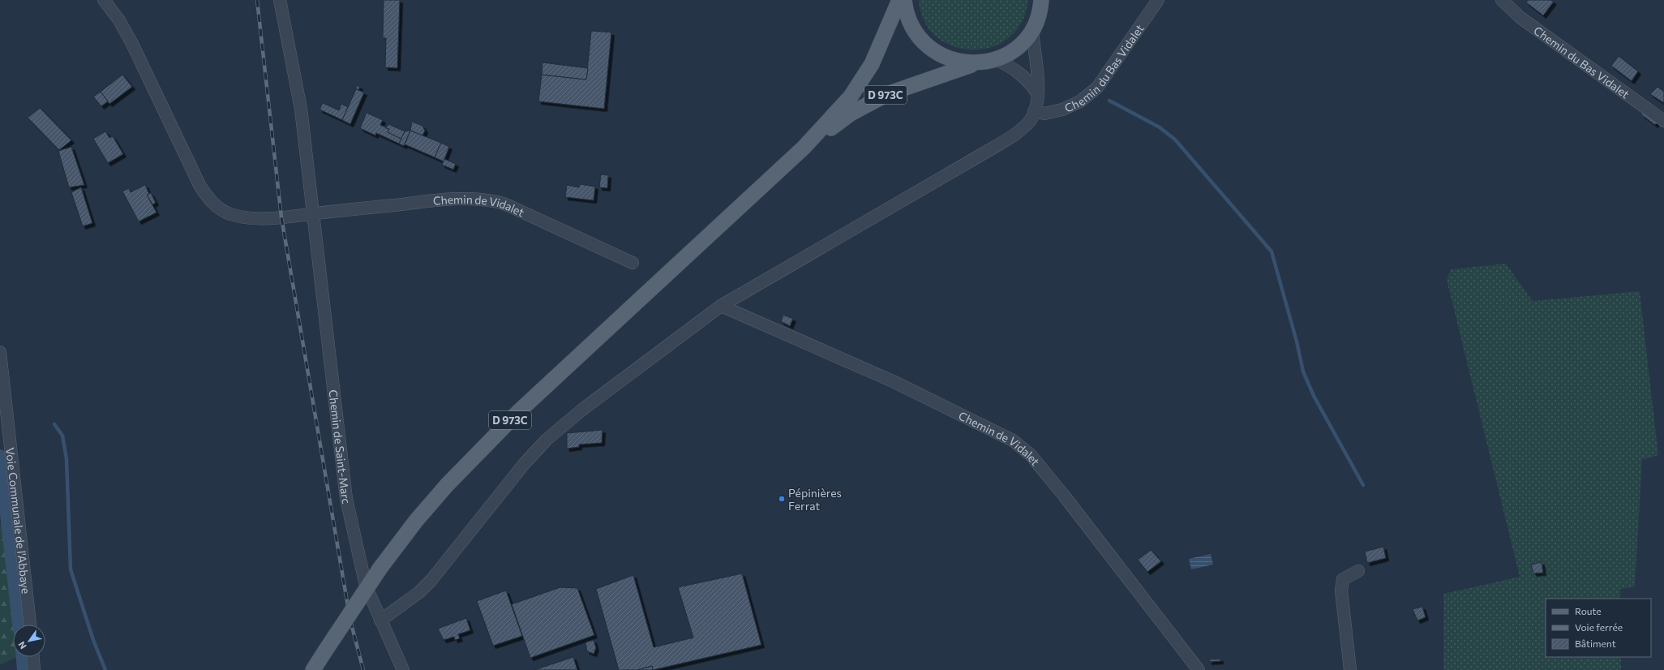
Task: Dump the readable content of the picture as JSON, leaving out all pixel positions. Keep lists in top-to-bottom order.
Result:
{
  "streets": {
    "main road": ["D 973C"],
    "street": [
      "Chemin du Bas Vidalet",
      "Chemin de Vidalet",
      "Chemin de Saint-Marc",
      "Voie Communale de l'Abbaye"
    ]
  },
  "crossings": [
    ["Chemin de Vidalet", "Chemin de Saint-Marc"]
  ],
  "places": ["Pépinières Ferrat"],
  "legend": ["Route", "Voie ferrée", "Bâtiment"],
  "north": "bottom left"
}
